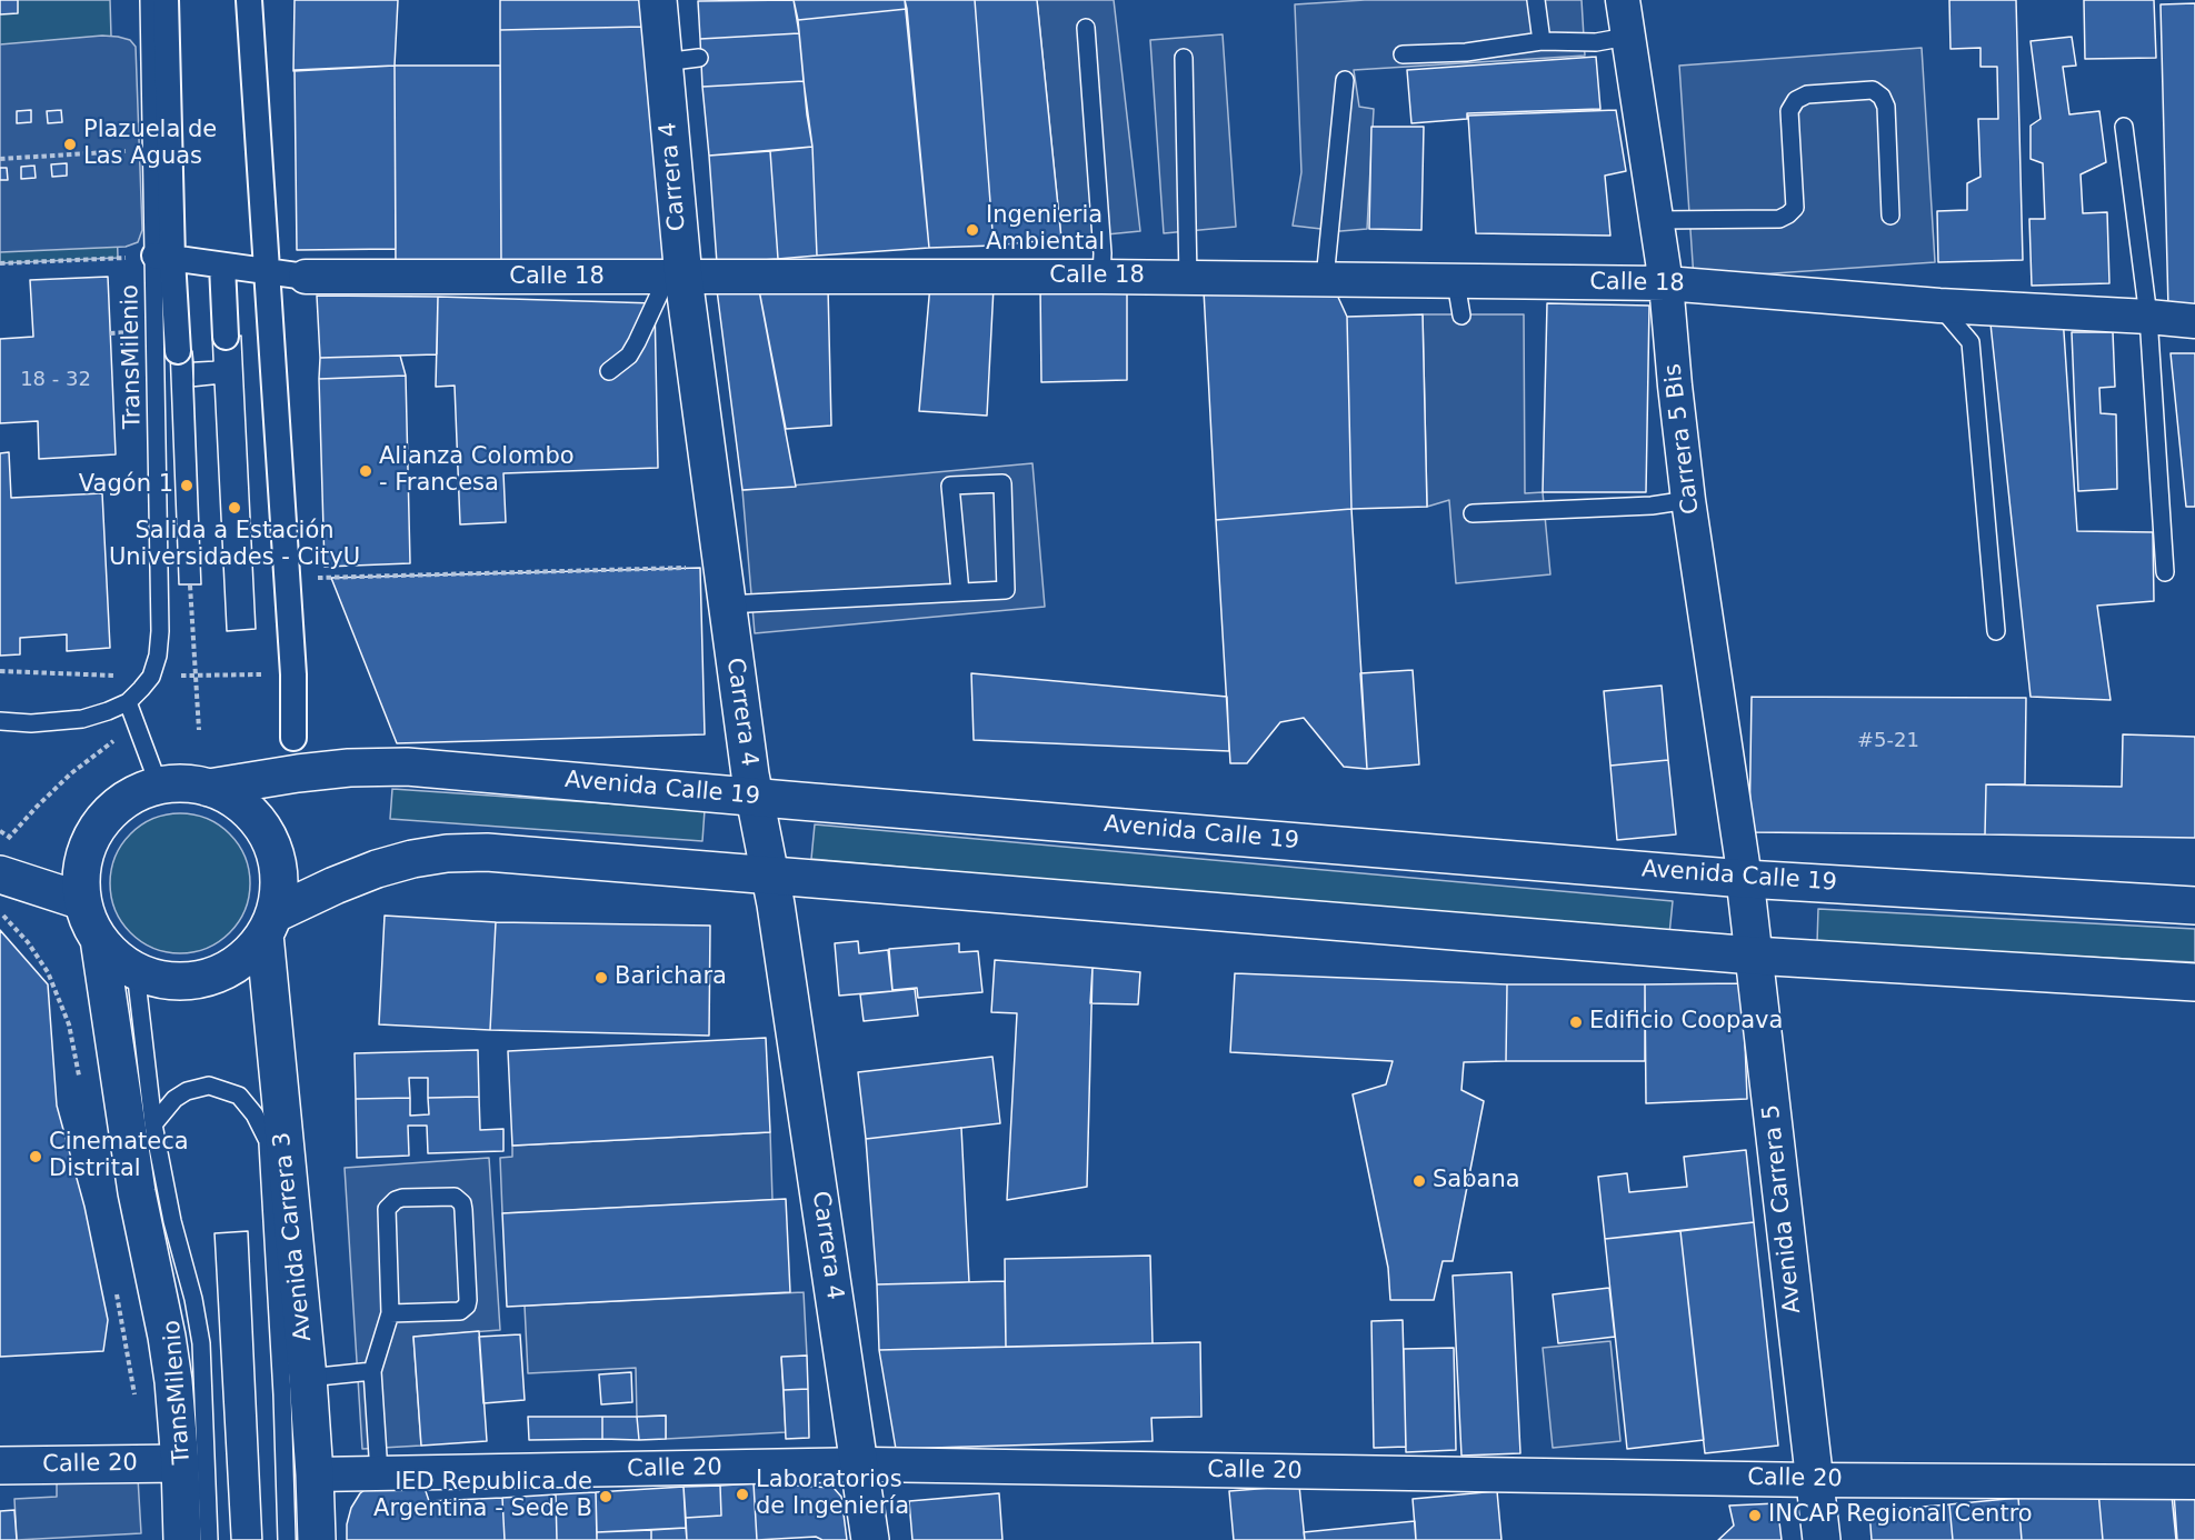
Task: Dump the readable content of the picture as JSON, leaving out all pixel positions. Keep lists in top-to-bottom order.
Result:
{
  "streets": {
    "main road": [
      "Carrera 4",
      "Avenida Calle 19",
      "Avenida Carrera 5",
      "Avenida Carrera 3",
      "Calle 20"
    ],
    "street": ["Calle 18", "Carrera 5 Bis"],
    "lane": ["TransMilenio"]
  },
  "crossings": [
    ["Carrera 4", "Calle 18"],
    ["Carrera 4", "Avenida Calle 19"],
    ["Carrera 4", "Calle 20"],
    ["Calle 18", "TransMilenio"],
    ["Calle 18", "Carrera 5 Bis"],
    ["TransMilenio", "Avenida Calle 19"],
    ["TransMilenio", "Avenida Carrera 3"],
    ["Carrera 5 Bis", "Avenida Calle 19"],
    ["Carrera 5 Bis", "Avenida Carrera 5"],
    ["Avenida Calle 19", "Avenida Carrera 5"],
    ["Avenida Calle 19", "Avenida Carrera 3"],
    ["Avenida Carrera 5", "Calle 20"],
    ["Avenida Carrera 3", "Calle 20"]
  ],
  "places": [
    "Plazuela de Las Aguas",
    "Ingenieria Ambiental",
    "Alianza Colombo - Francesa",
    "Vagón 1",
    "Salida a Estación Universidades - CityU",
    "Barichara",
    "Edificio Coopava",
    "Cinemateca Distrital",
    "Sabana",
    "Laboratorios de Ingeniería",
    "IED Republica de Argentina - Sede B",
    "INCAP Regional Centro"
  ],
  "house_numbers": ["18 - 32", "#5-21"]
}
